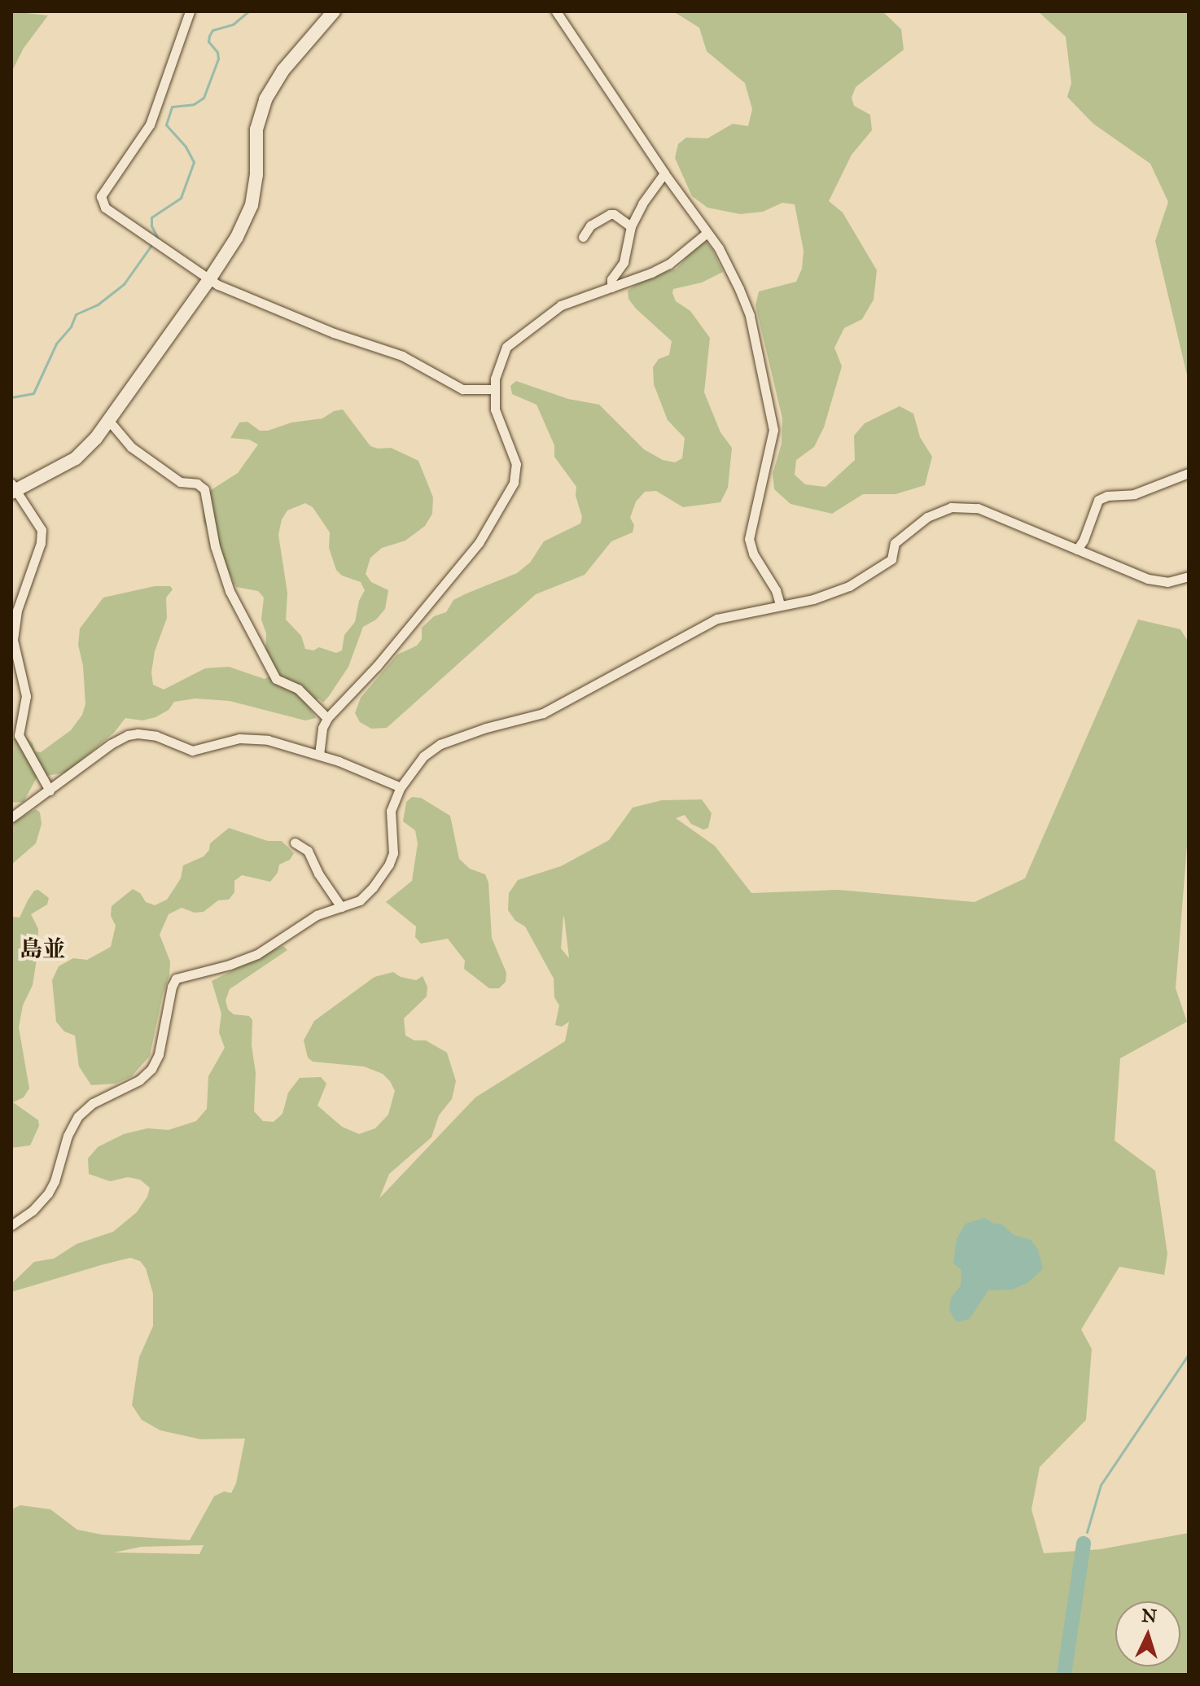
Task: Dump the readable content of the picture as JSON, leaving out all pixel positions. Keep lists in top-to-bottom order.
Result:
{
  "districts": ["島並"],
  "north": "top"
}
